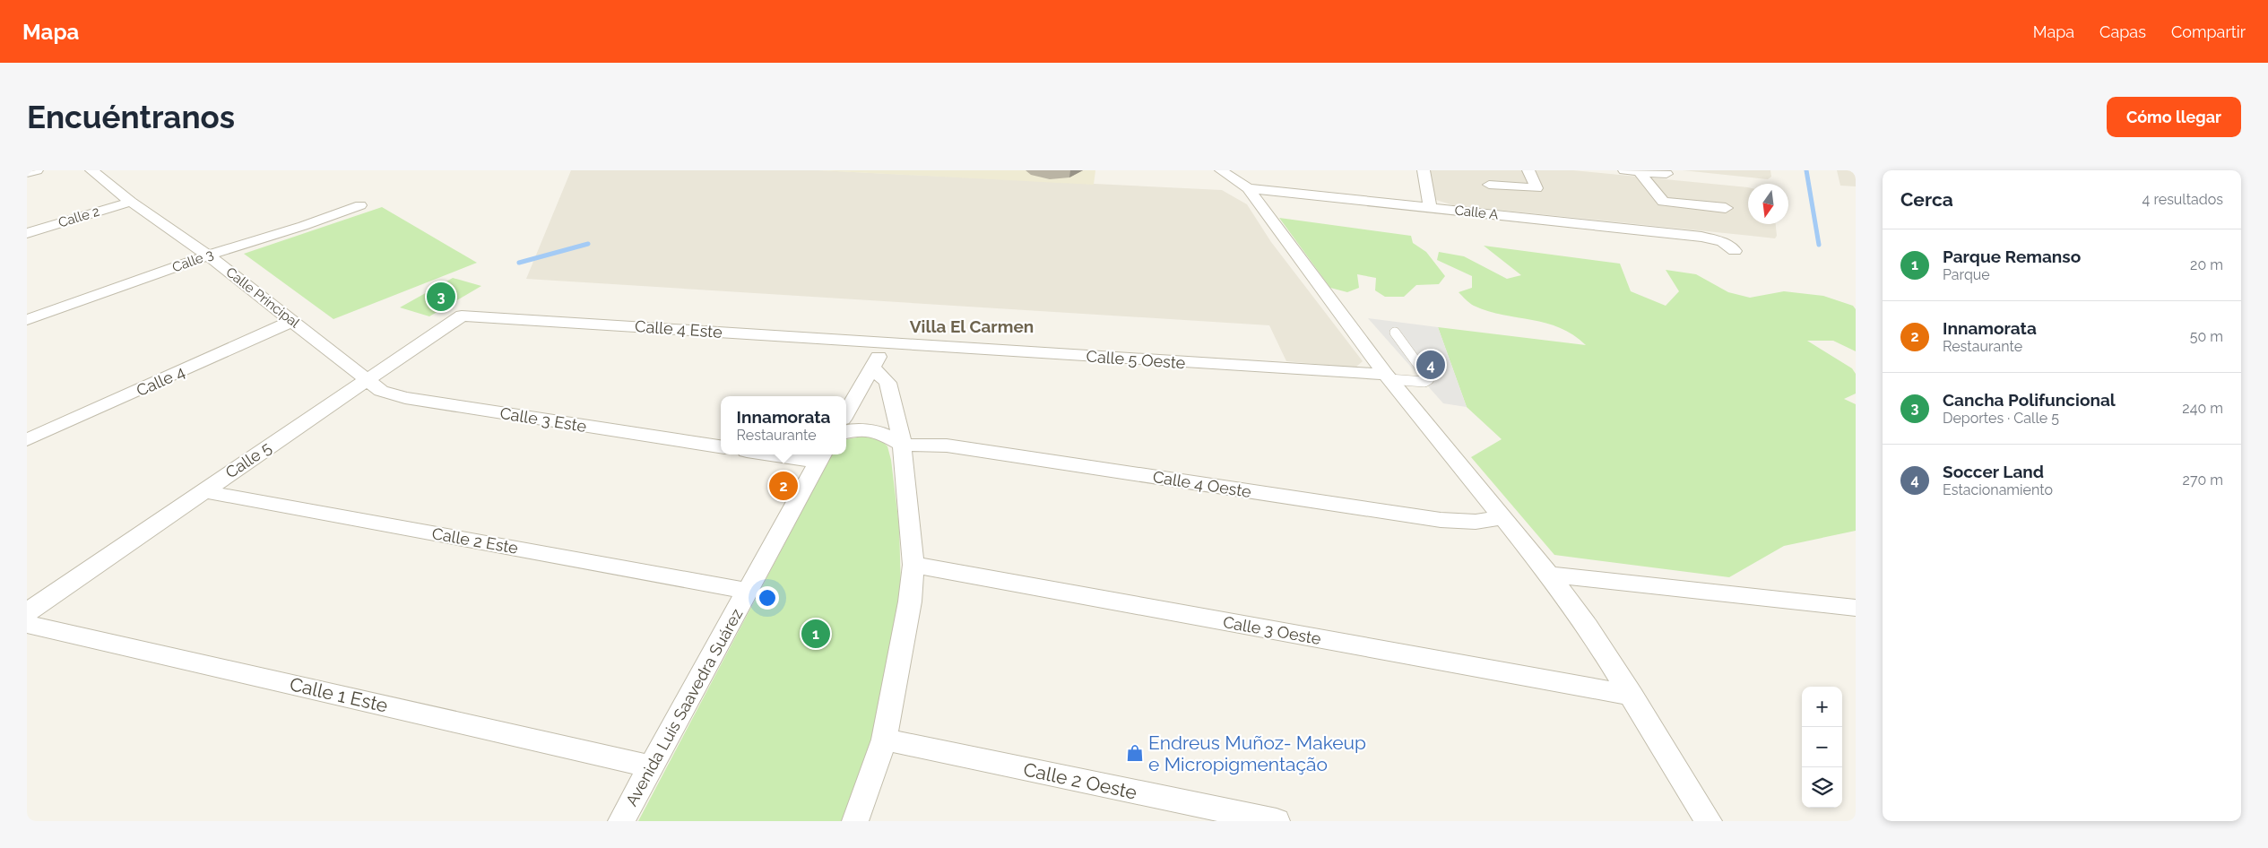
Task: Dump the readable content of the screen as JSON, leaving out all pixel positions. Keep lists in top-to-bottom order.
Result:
{
  "streets": {
    "street": [
      "Calle A",
      "Calle 2",
      "Calle 3",
      "Calle Principal",
      "Calle 4 Este",
      "Calle 5 Oeste",
      "Calle 4",
      "Calle 3 Este",
      "Calle 5",
      "Calle 4 Oeste",
      "Calle 2 Este",
      "Calle 3 Oeste",
      "Calle 1 Este",
      "Avenida Luis Saavedra Suárez",
      "Calle 2 Oeste"
    ]
  },
  "crossings": [
    ["Calle 2", "Calle Principal"],
    ["Calle 3", "Calle Principal"],
    ["Calle Principal", "Calle 4"],
    ["Calle Principal", "Calle 3 Este"],
    ["Calle Principal", "Calle 5"],
    ["Calle 4 Este", "Calle 5 Oeste"],
    ["Calle 4 Este", "Calle 5"],
    ["Calle 3 Este", "Calle 5"],
    ["Calle 5", "Calle 2 Este"],
    ["Calle 2 Este", "Avenida Luis Saavedra Suárez"],
    ["Calle 1 Este", "Avenida Luis Saavedra Suárez"]
  ],
  "districts": ["Villa El Carmen"],
  "places": {
    "shop": ["Endreus Muñoz- Makeup e Micropigmentação"]
  },
  "north": "bottom",
  "page": {
    "header": "Mapa",
    "nav": ["Mapa", "Capas", "Compartir"],
    "buttons": "Cómo llegar",
    "title": "Encuéntranos",
    "heading": ["Cerca", "4 resultados"],
    "list": [
      {
        "mark": "1",
        "name": "Parque Remanso",
        "note": "Parque",
        "value": "20 m"
      },
      {
        "mark": "2",
        "name": "Innamorata",
        "note": "Restaurante",
        "value": "50 m"
      },
      {
        "mark": "3",
        "name": "Cancha Polifuncional",
        "note": "Deportes · Calle 5",
        "value": "240 m"
      },
      {
        "mark": "4",
        "name": "Soccer Land",
        "note": "Estacionamiento",
        "value": "270 m"
      }
    ],
    "pins": [
      "3",
      "4",
      "2",
      "1"
    ],
    "popup": ["Innamorata", "Restaurante"],
    "map_buttons": ["+", "−"]
  }
}
